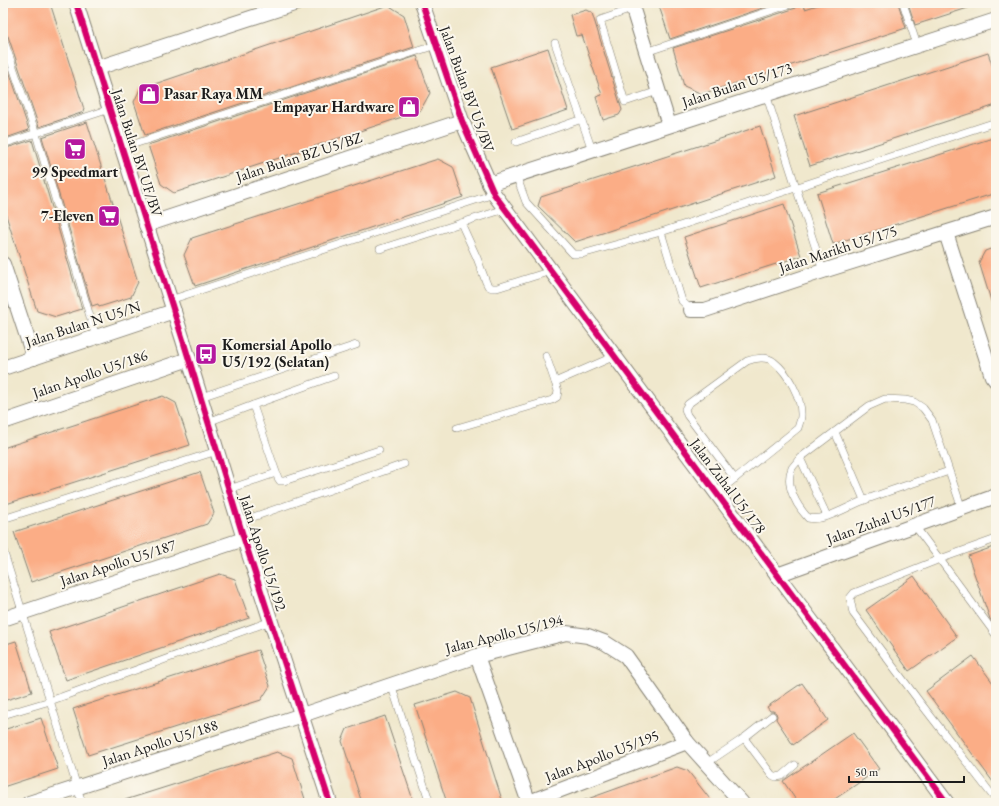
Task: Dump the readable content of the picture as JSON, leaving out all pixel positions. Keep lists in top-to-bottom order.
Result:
{
  "streets": {
    "street": [
      "Jalan Bulan U5/173",
      "Jalan Bulan BV U5/BV",
      "Jalan Bulan BV UF/BV",
      "Jalan Bulan BZ U5/BZ",
      "Jalan Marikh U5/175",
      "Jalan Bulan N U5/N",
      "Jalan Apollo U5/186",
      "Jalan Zuhal U5/178",
      "Jalan Zuhal U5/177",
      "Jalan Apollo U5/192",
      "Jalan Apollo U5/187",
      "Jalan Apollo U5/194",
      "Jalan Apollo U5/188",
      "Jalan Apollo U5/195"
    ]
  },
  "crossings": [
    ["Jalan Bulan U5/173", "Jalan Bulan BV U5/BV"],
    ["Jalan Bulan U5/173", "Jalan Zuhal U5/178"],
    ["Jalan Bulan BV U5/BV", "Jalan Bulan BZ U5/BZ"],
    ["Jalan Bulan BV U5/BV", "Jalan Zuhal U5/178"],
    ["Jalan Bulan BV UF/BV", "Jalan Bulan BZ U5/BZ"],
    ["Jalan Bulan BV UF/BV", "Jalan Bulan N U5/N"],
    ["Jalan Bulan BV UF/BV", "Jalan Apollo U5/192"],
    ["Jalan Bulan N U5/N", "Jalan Apollo U5/192"],
    ["Jalan Apollo U5/186", "Jalan Apollo U5/192"],
    ["Jalan Zuhal U5/178", "Jalan Zuhal U5/177"],
    ["Jalan Apollo U5/192", "Jalan Apollo U5/187"],
    ["Jalan Apollo U5/192", "Jalan Apollo U5/194"],
    ["Jalan Apollo U5/192", "Jalan Apollo U5/188"],
    ["Jalan Apollo U5/194", "Jalan Apollo U5/188"],
    ["Jalan Apollo U5/194", "Jalan Apollo U5/195"]
  ],
  "places": {
    "shop": ["Pasar Raya MM", "Empayar Hardware"],
    "supermarket": ["99 Speedmart", "7-Eleven"],
    "bus stop": ["Komersial Apollo U5/192 (Selatan)"]
  },
  "scale_bar": "50 m"
}
